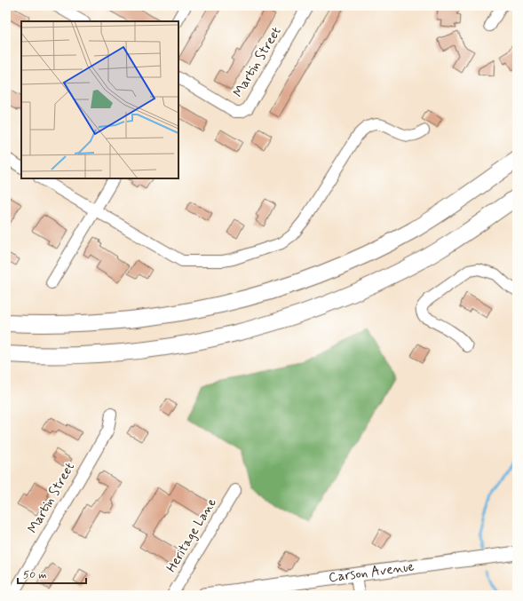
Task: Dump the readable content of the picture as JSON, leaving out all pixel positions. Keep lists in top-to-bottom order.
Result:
{
  "streets": {
    "main road": ["Carson Avenue"],
    "street": ["Martin Street", "Heritage Lane"]
  },
  "scale_bar": "50 m"
}
